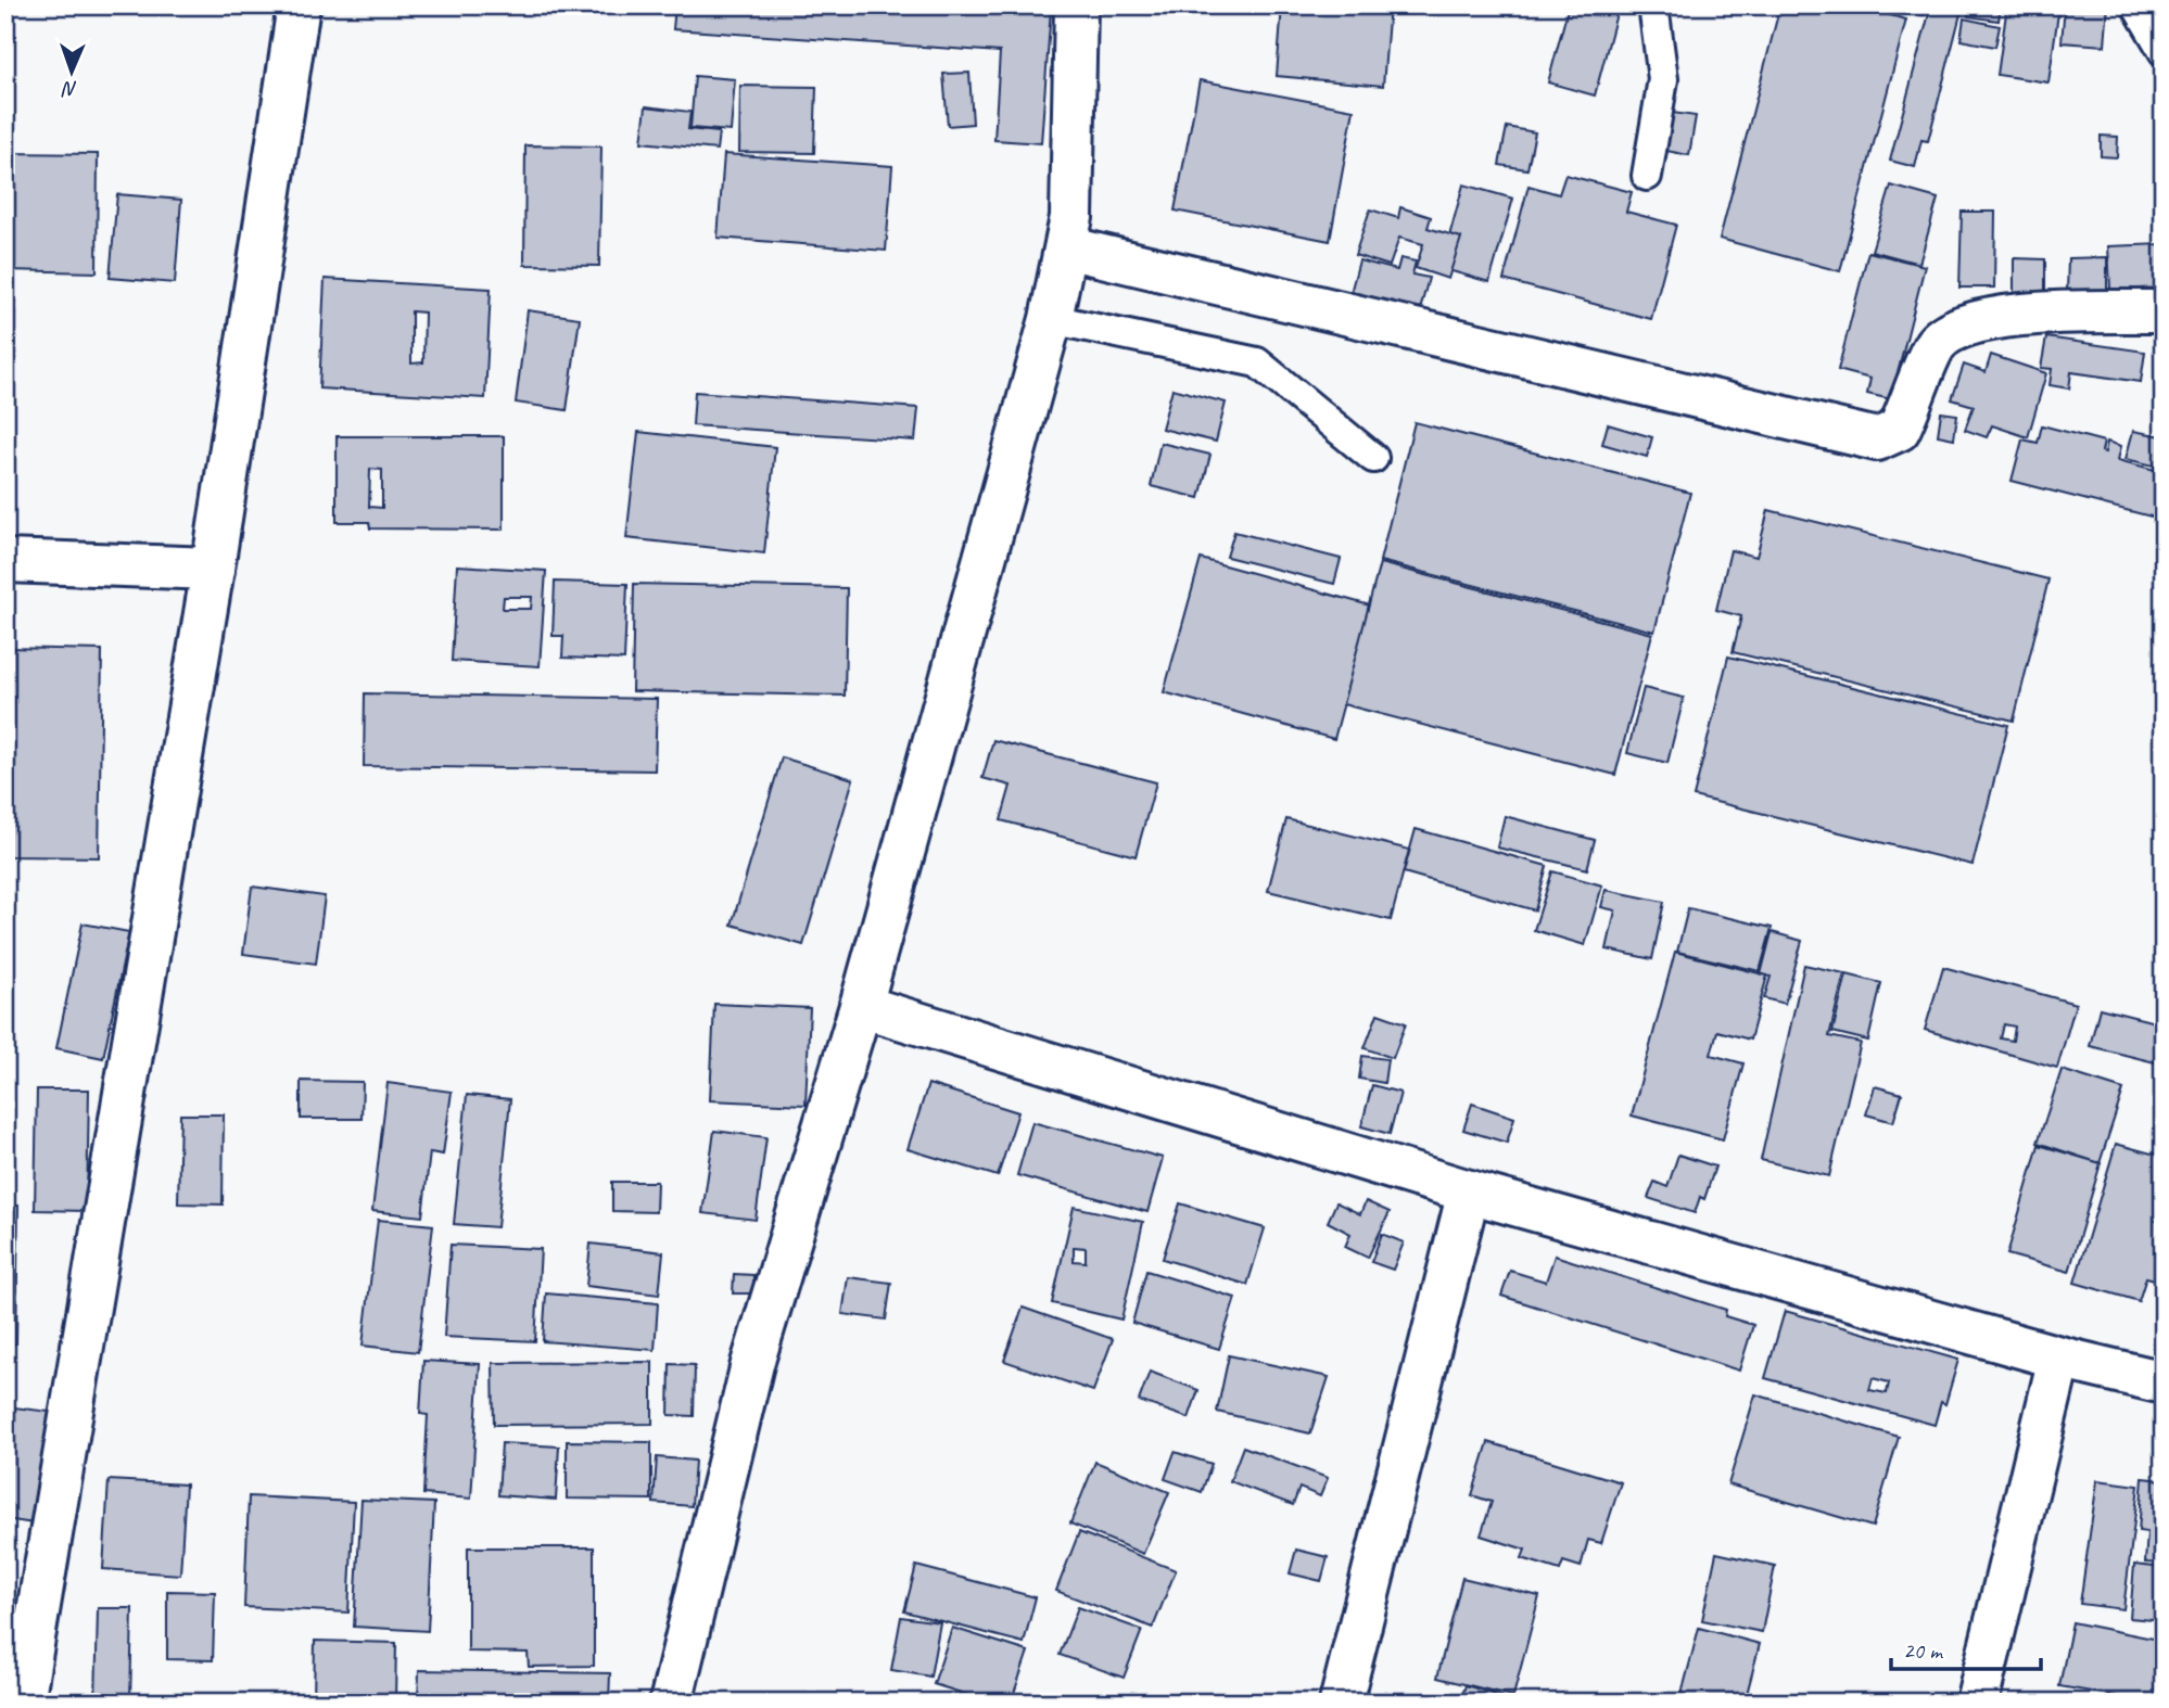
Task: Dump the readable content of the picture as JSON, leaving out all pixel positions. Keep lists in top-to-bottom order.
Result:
{
  "scale_bar": "20 m",
  "north": "bottom"
}
